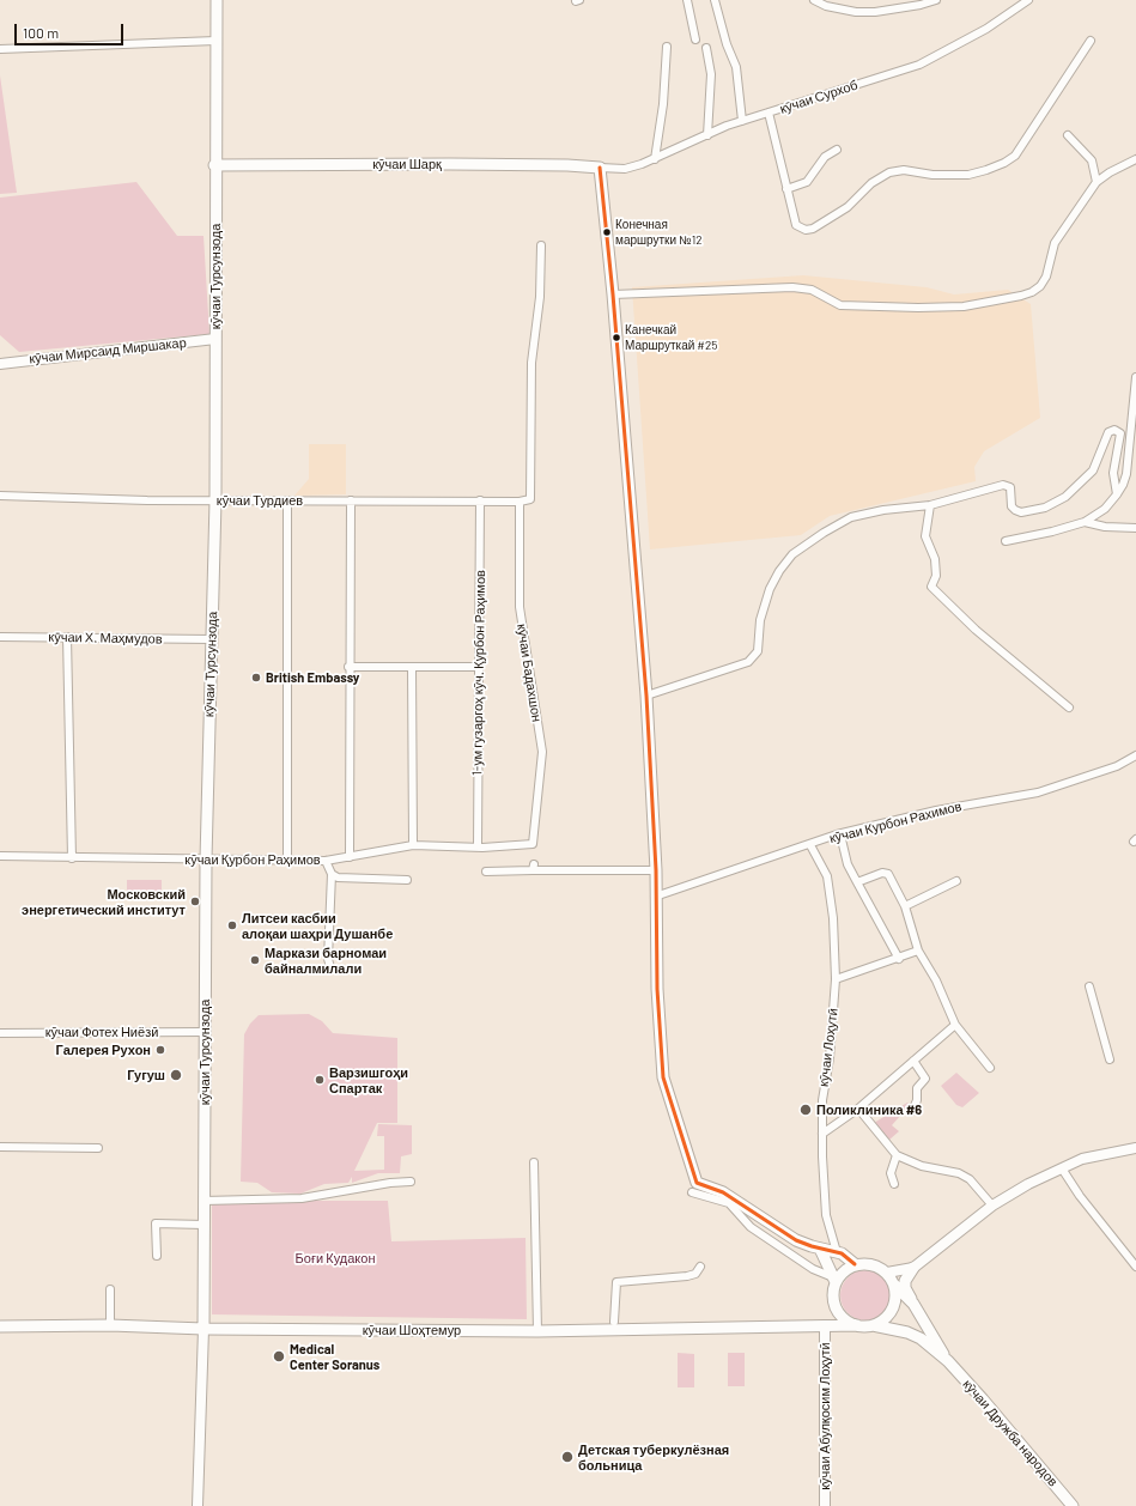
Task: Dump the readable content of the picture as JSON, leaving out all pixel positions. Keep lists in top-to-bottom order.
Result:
{
  "streets": {
    "main road": [
      "кӯчаи Шарқ",
      "кӯчаи Турсунзода",
      "кӯчаи Шоҳтемур",
      "кӯчаи Дружба народов"
    ],
    "street": [
      "кӯчаи Сурхоб",
      "кӯчаи Мирсаид Миршакар",
      "кӯчаи Турдиев",
      "кӯчаи Х. Маҳмудов",
      "1-ум гузаргоҳ кӯч. Қурбон Раҳимов",
      "кӯчаи Бадахшон",
      "кӯчаи Курбон Рахимов",
      "кӯчаи Қурбон Раҳимов",
      "кӯчаи Фотех Ниёзӣ",
      "кӯчаи Лоҳутӣ",
      "кӯчаи Абулқосим Лоҳутӣ"
    ]
  },
  "crossings": [
    ["кӯчаи Сурхоб", "кӯчаи Шарқ"],
    ["кӯчаи Шарқ", "кӯчаи Турсунзода"],
    ["кӯчаи Турсунзода", "кӯчаи Мирсаид Миршакар"],
    ["кӯчаи Турсунзода", "кӯчаи Турдиев"],
    ["кӯчаи Турсунзода", "кӯчаи Х. Маҳмудов"],
    ["кӯчаи Турсунзода", "кӯчаи Қурбон Раҳимов"],
    ["кӯчаи Турсунзода", "кӯчаи Фотех Ниёзӣ"],
    ["кӯчаи Турсунзода", "кӯчаи Шоҳтемур"],
    ["кӯчаи Турдиев", "1-ум гузаргоҳ кӯч. Қурбон Раҳимов"],
    ["кӯчаи Турдиев", "кӯчаи Бадахшон"],
    ["1-ум гузаргоҳ кӯч. Қурбон Раҳимов", "кӯчаи Қурбон Раҳимов"],
    ["кӯчаи Бадахшон", "кӯчаи Қурбон Раҳимов"],
    ["кӯчаи Курбон Рахимов", "кӯчаи Лоҳутӣ"],
    ["кӯчаи Шоҳтемур", "кӯчаи Абулқосим Лоҳутӣ"]
  ],
  "parks": ["Боғи Кудакон"],
  "places": [
    "Конечная маршрутки №12",
    "Канечкай Маршруткай #25",
    "British Embassy",
    "Московский энергетический институт",
    "Литсеи касбии алоқаи шаҳри Душанбе",
    "Маркази барномаи байналмилали",
    "Галерея Рухон",
    "Гугуш",
    "Варзишгоҳи Спартак",
    "Поликлиника #6",
    "Medical Center Soranus",
    "Детская туберкулёзная больница"
  ],
  "scale_bar": "100 m"
}
